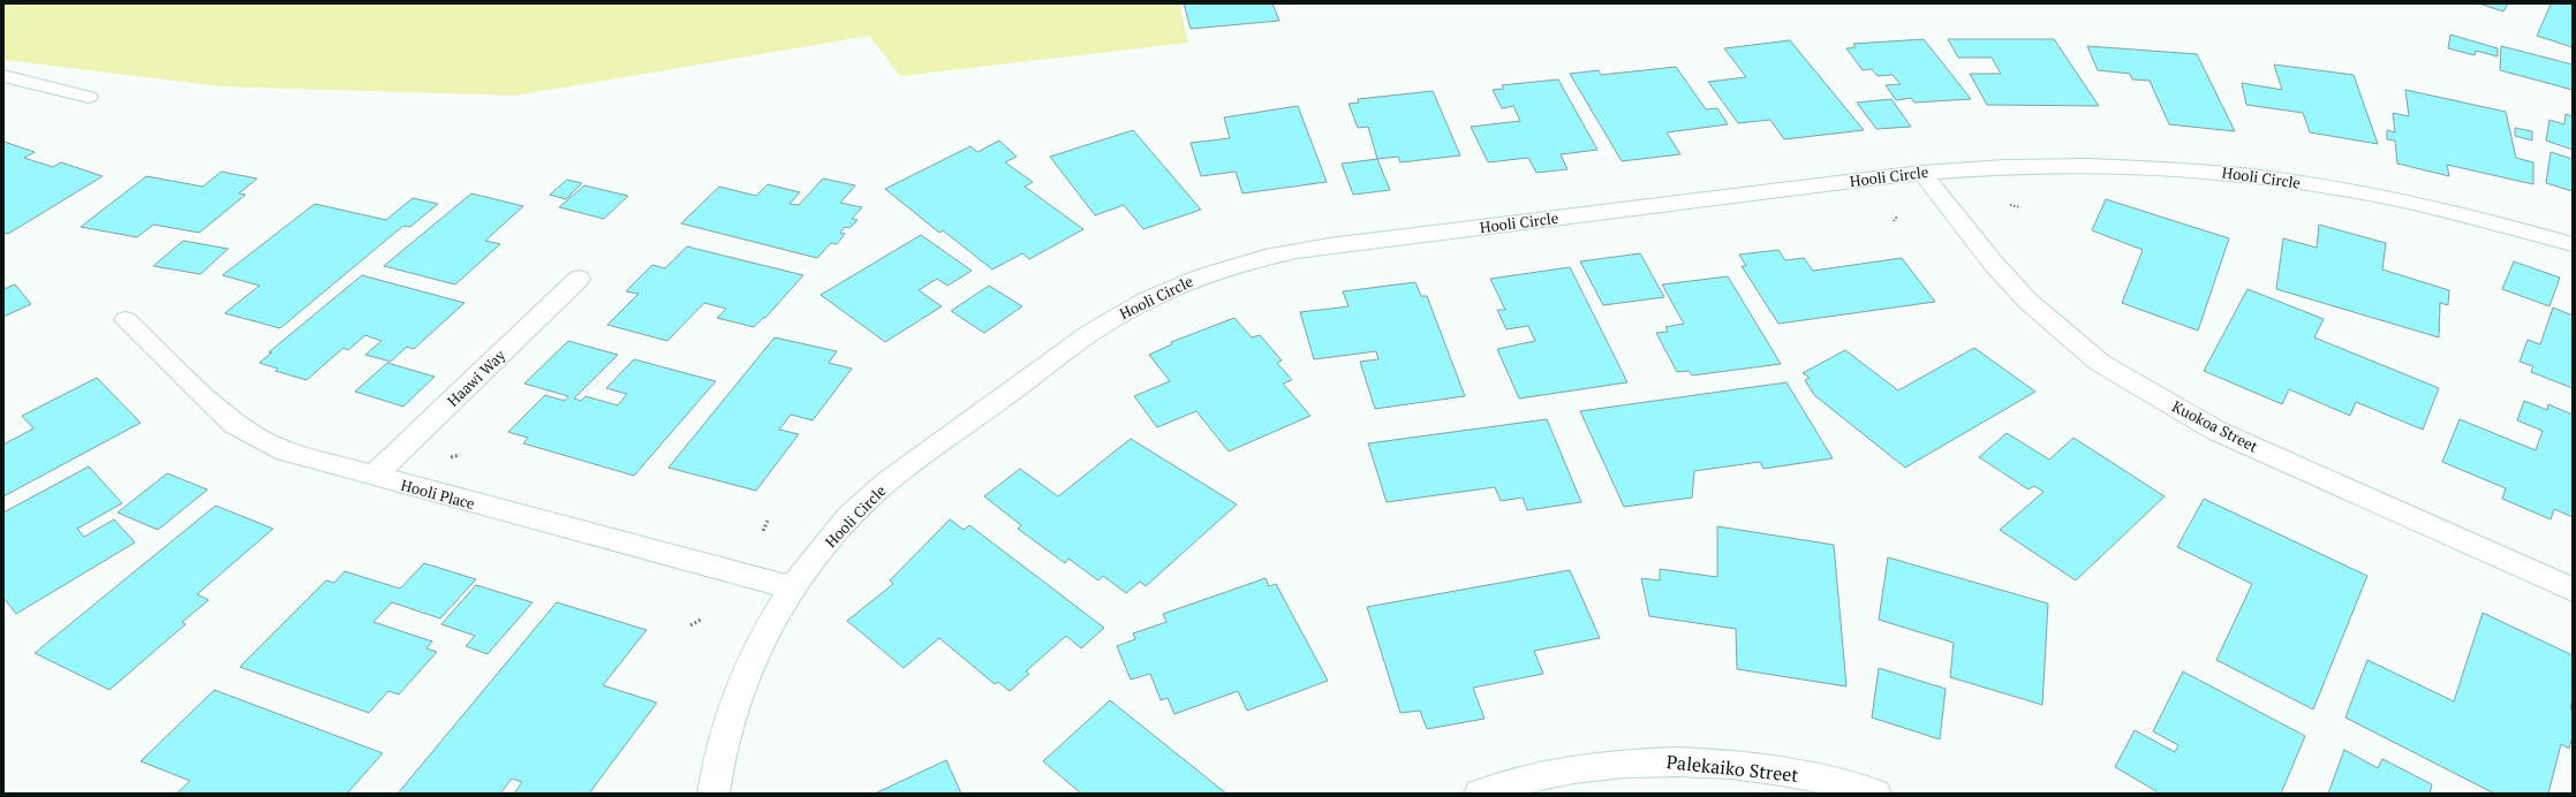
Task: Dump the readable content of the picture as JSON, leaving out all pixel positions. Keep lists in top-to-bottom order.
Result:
{
  "streets": {
    "street": [
      "Hooli Circle",
      "Haawi Way",
      "Kuokoa Street",
      "Hooli Place",
      "Palekaiko Street"
    ]
  },
  "crossings": [
    ["Hooli Circle", "Kuokoa Street"],
    ["Hooli Circle", "Hooli Place"],
    ["Haawi Way", "Hooli Place"]
  ]
}
